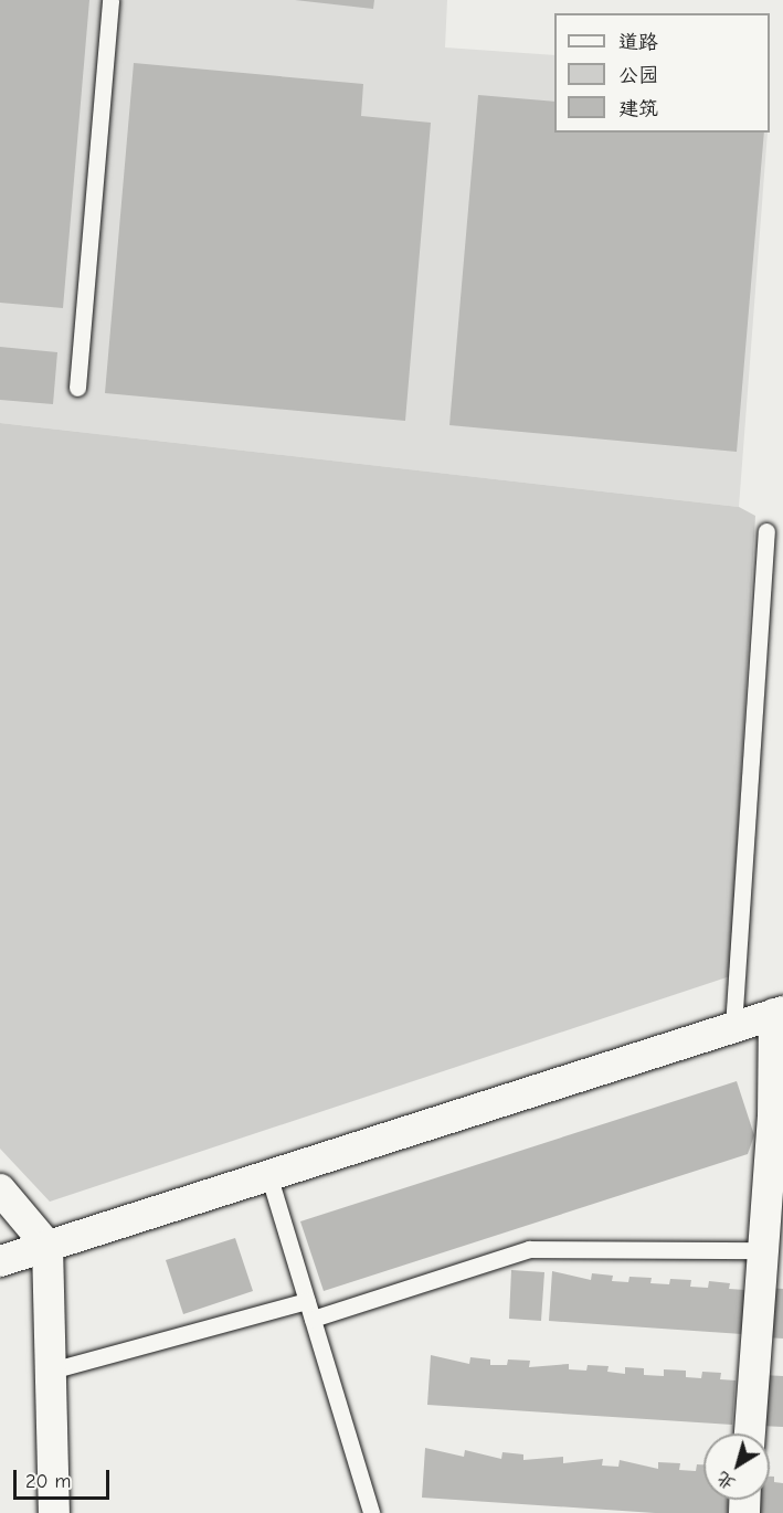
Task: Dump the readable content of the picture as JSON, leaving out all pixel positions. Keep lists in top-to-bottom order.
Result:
{
  "legend": ["道路", "公园", "建筑"],
  "scale_bar": "20 m",
  "north": "bottom left"
}
